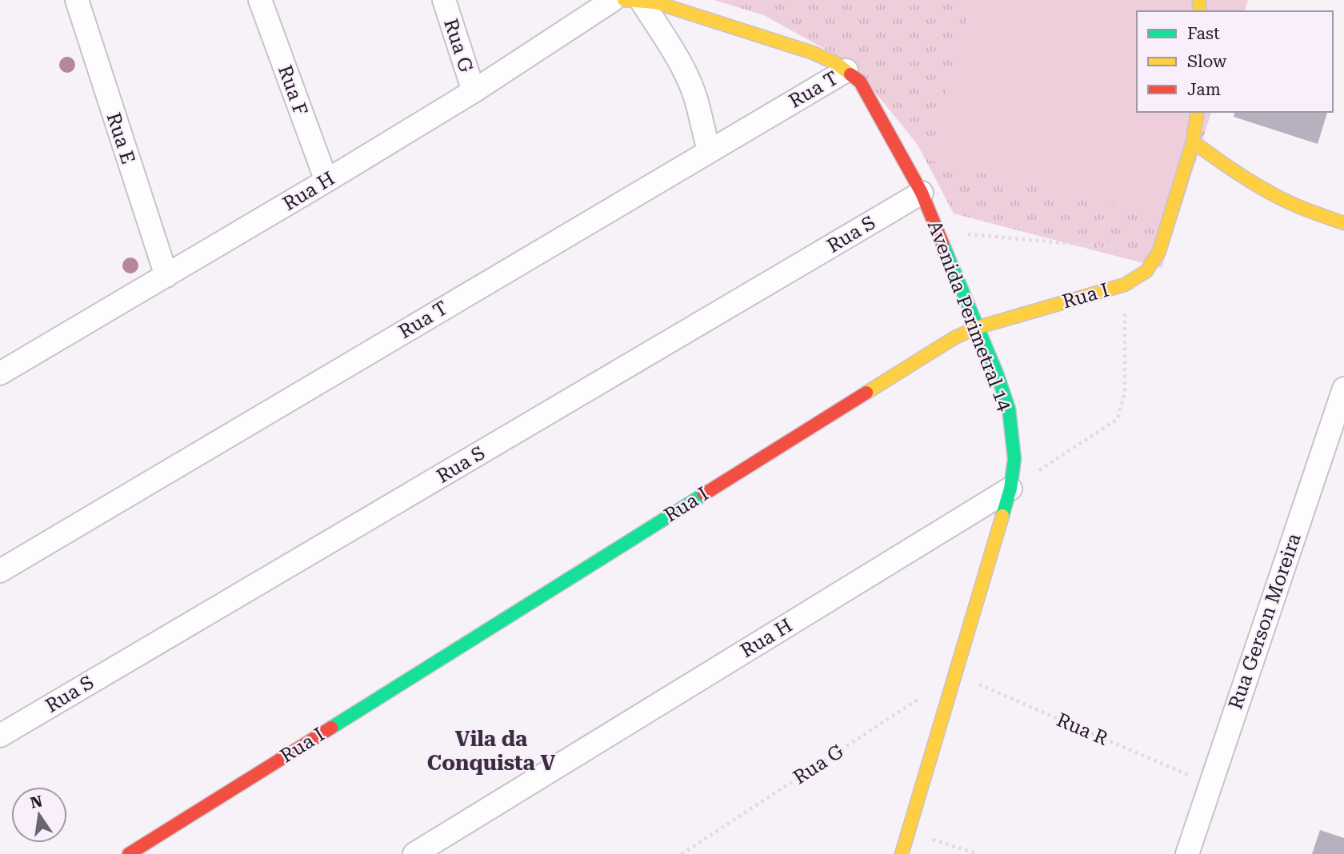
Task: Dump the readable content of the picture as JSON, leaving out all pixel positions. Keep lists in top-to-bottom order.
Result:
{
  "streets": {
    "main road": ["Rua I", "Avenida Perimetral 14"],
    "street": [
      "Rua G",
      "Rua T",
      "Rua F",
      "Rua E",
      "Rua H",
      "Rua S",
      "Rua Gerson Moreira"
    ],
    "path": ["Rua R"]
  },
  "crossings": [
    ["Rua G", "Rua H"],
    ["Rua G", "Avenida Perimetral 14"],
    ["Rua G", "Rua R"],
    ["Rua T", "Avenida Perimetral 14"],
    ["Rua F", "Rua H"],
    ["Rua E", "Rua H"],
    ["Rua H", "Avenida Perimetral 14"],
    ["Rua S", "Avenida Perimetral 14"],
    ["Rua I", "Avenida Perimetral 14"],
    ["Avenida Perimetral 14", "Rua R"],
    ["Rua Gerson Moreira", "Rua R"]
  ],
  "districts": ["Vila da Conquista V"],
  "legend": ["Fast", "Slow", "Jam"],
  "north": "top"
}
